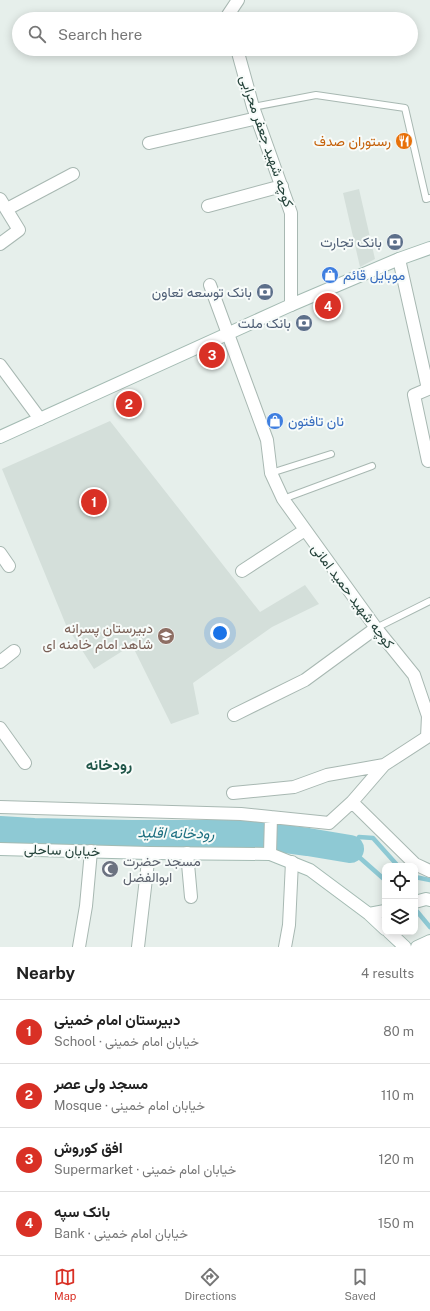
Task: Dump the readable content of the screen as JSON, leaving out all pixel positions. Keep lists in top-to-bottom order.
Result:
{
  "streets": {
    "street": ["کوچه شهید جعفر محرابی", "کوچه شهید حمید امانی", "خیابان ساحلی"]
  },
  "districts": ["رودخانه"],
  "water": ["رودخانه اقلید"],
  "places": {
    "restaurant": ["رستوران صدف"],
    "bank": ["بانک تجارت", "بانک توسعه تعاون", "بانک ملت"],
    "shop": ["موبایل قائم", "نان تافتون"],
    "school or university": ["دبیرستان پسرانه شاهد امام خامنه ای"],
    "mosque": ["مسجد حضرت ابوالفضل"]
  },
  "page": {
    "search": "Search here",
    "pins": [
      "4",
      "3",
      "2",
      "1"
    ],
    "heading": ["Nearby", "4 results"],
    "list": [
      {
        "mark": "1",
        "name": "دبیرستان امام خمینی",
        "note": "School · خیابان امام خمینی",
        "value": "80 m"
      },
      {
        "mark": "2",
        "name": "مسجد ولی عصر",
        "note": "Mosque · خیابان امام خمینی",
        "value": "110 m"
      },
      {
        "mark": "3",
        "name": "افق کوروش",
        "note": "Supermarket · خیابان امام خمینی",
        "value": "120 m"
      },
      {
        "mark": "4",
        "name": "بانک سپه",
        "note": "Bank · خیابان امام خمینی",
        "value": "150 m"
      }
    ],
    "nav": ["Map", "Directions", "Saved"]
  }
}
